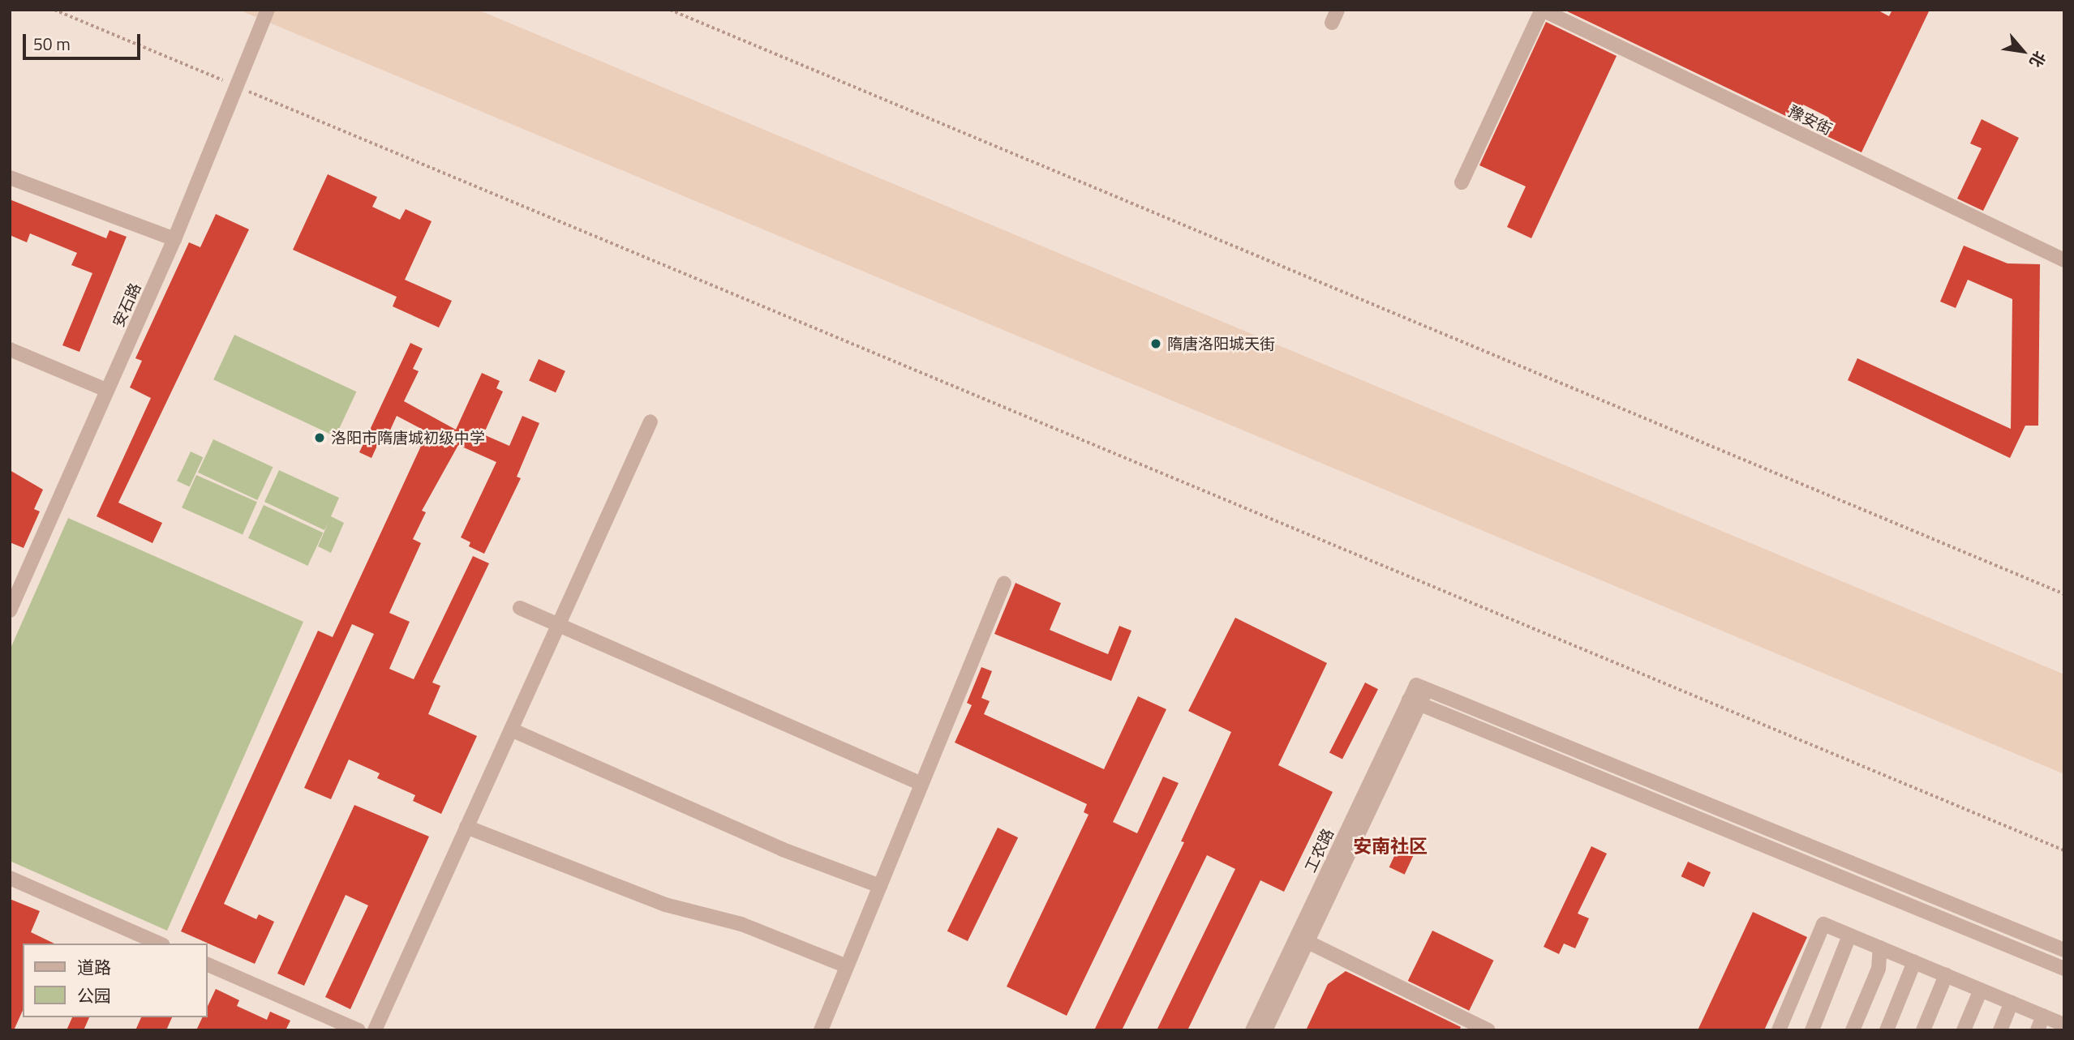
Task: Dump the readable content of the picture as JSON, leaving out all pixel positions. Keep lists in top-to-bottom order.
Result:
{
  "streets": {
    "street": ["豫安街", "安石路", "工农路"]
  },
  "districts": ["安南社区"],
  "places": ["隋唐洛阳城天街", "洛阳市隋唐城初级中学"],
  "legend": ["道路", "公园"],
  "scale_bar": "50 m",
  "north": "bottom right"
}
